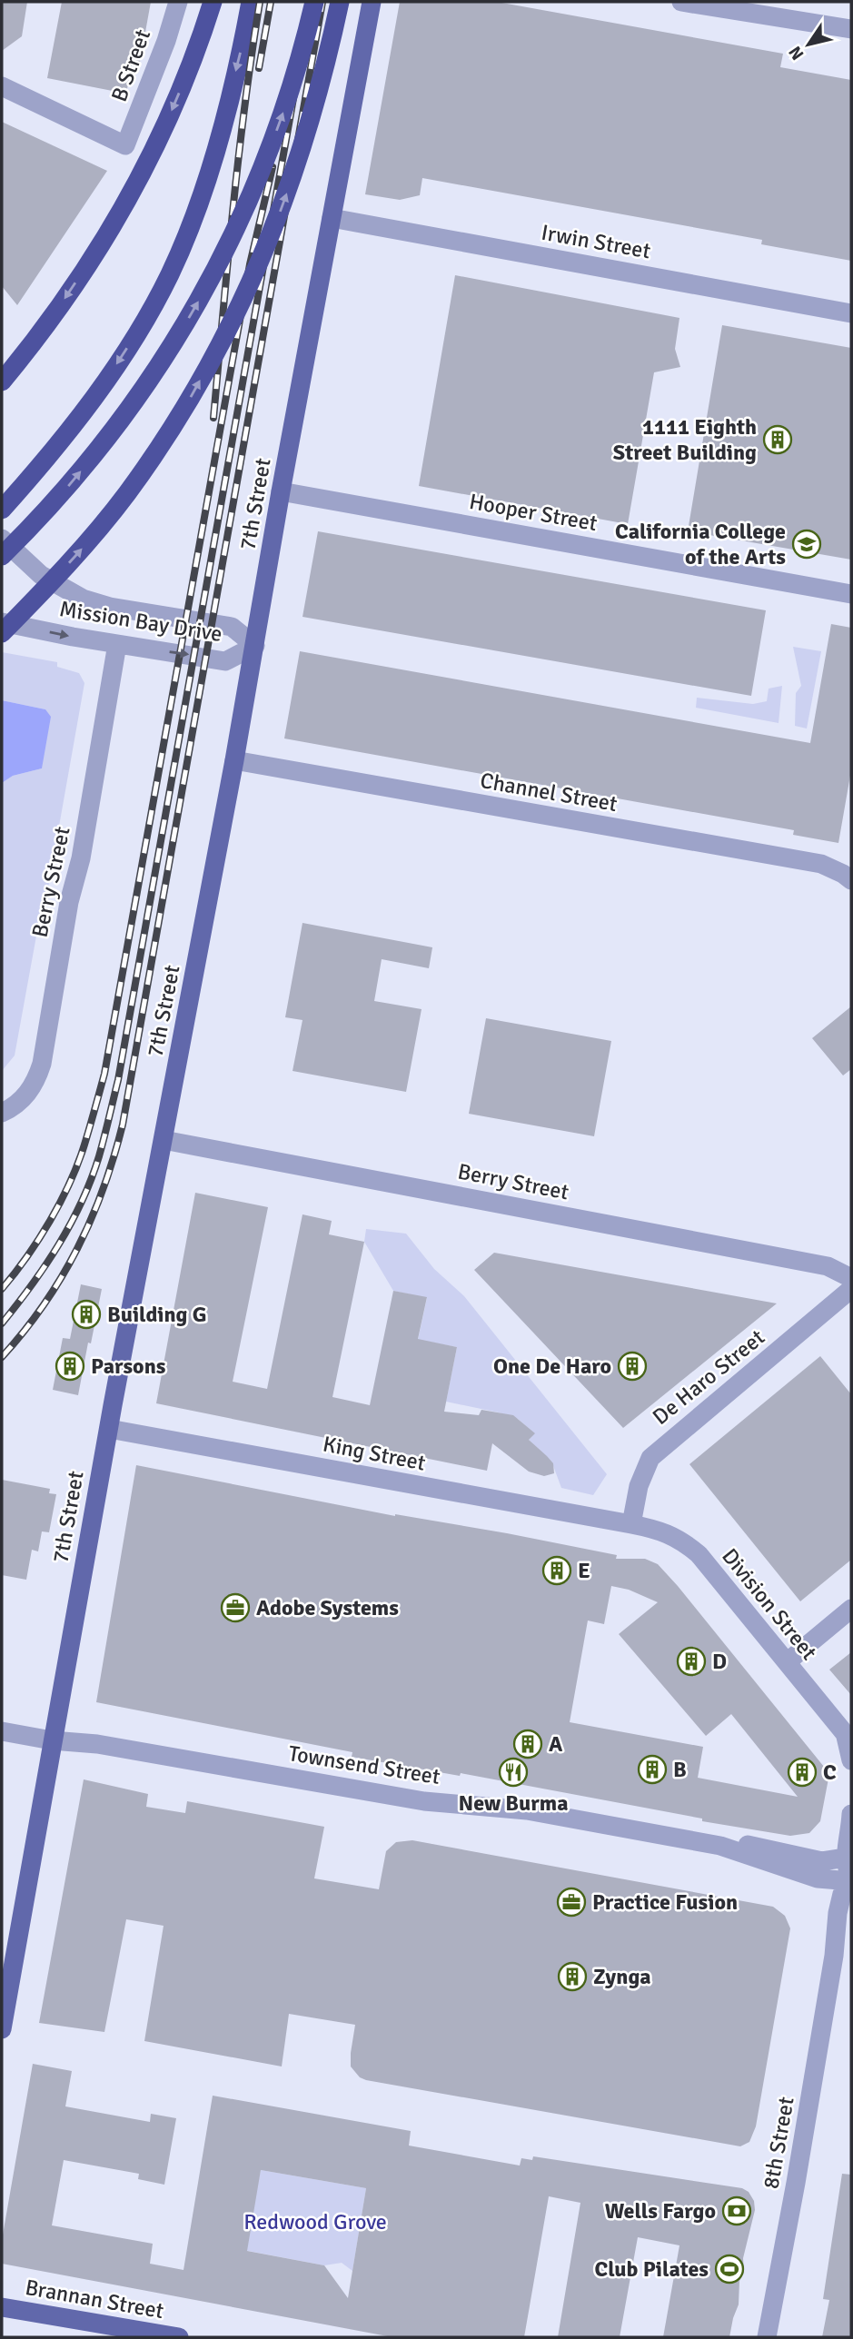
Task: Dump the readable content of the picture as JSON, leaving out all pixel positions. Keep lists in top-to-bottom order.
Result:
{
  "streets": {
    "main road": ["7th Street", "Brannan Street"],
    "street": [
      "B Street",
      "Irwin Street",
      "Hooper Street",
      "Mission Bay Drive",
      "Channel Street",
      "Berry Street",
      "De Haro Street",
      "King Street",
      "Division Street",
      "Townsend Street",
      "8th Street"
    ]
  },
  "crossings": [
    ["Irwin Street", "7th Street"],
    ["7th Street", "Hooper Street"],
    ["7th Street", "Mission Bay Drive"],
    ["7th Street", "Channel Street"],
    ["7th Street", "Berry Street"],
    ["7th Street", "King Street"],
    ["7th Street", "Townsend Street"],
    ["Mission Bay Drive", "Berry Street"],
    ["De Haro Street", "King Street"],
    ["De Haro Street", "Division Street"],
    ["King Street", "Division Street"],
    ["Townsend Street", "8th Street"]
  ],
  "parks": ["Redwood Grove"],
  "places": {
    "building": [
      "1111 Eighth Street Building",
      "Building G",
      "Parsons",
      "One De Haro",
      "E",
      "D",
      "A",
      "B",
      "C",
      "Zynga"
    ],
    "school or university": ["California College of the Arts"],
    "office": ["Adobe Systems", "Practice Fusion"],
    "restaurant": ["New Burma"],
    "bank": ["Wells Fargo"],
    "sports": ["Club Pilates"]
  },
  "north": "bottom left"
}
